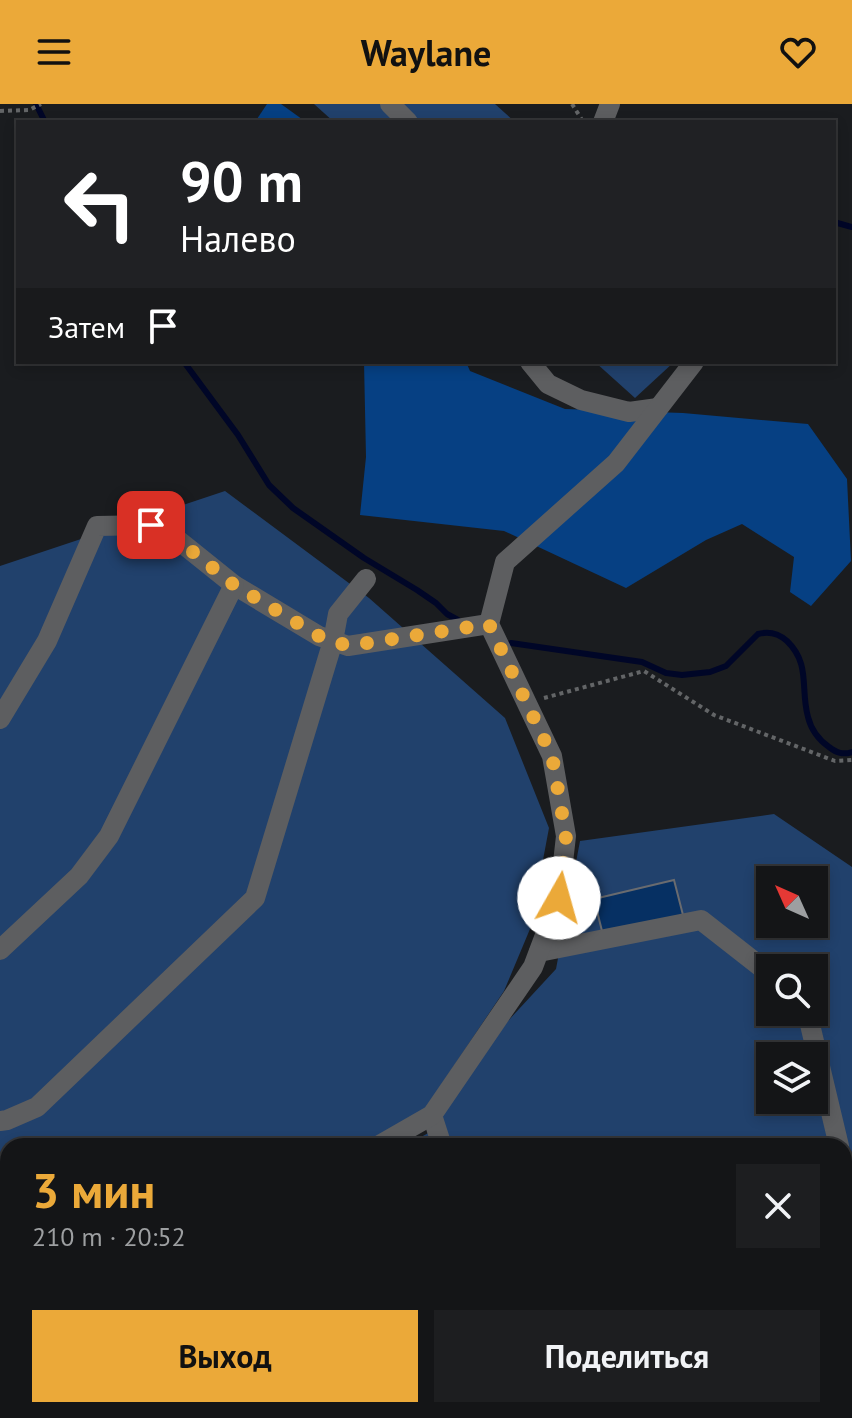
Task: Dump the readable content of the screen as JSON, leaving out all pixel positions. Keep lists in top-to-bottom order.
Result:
{
  "north": "top left",
  "page": {
    "header": "Waylane",
    "turn": ["90 m", "Налево"],
    "then": "Затем",
    "heading": ["3 мин", "210 m · 20:52"],
    "buttons": ["Выход", "Поделиться"]
  }
}
